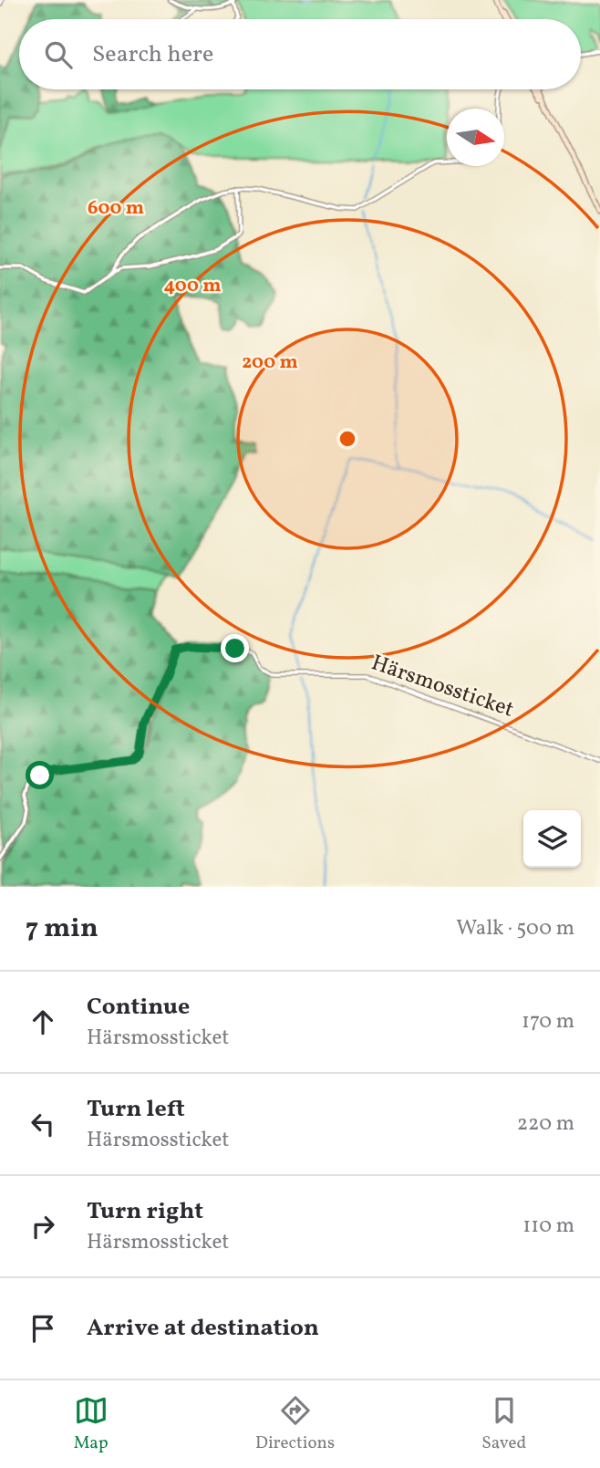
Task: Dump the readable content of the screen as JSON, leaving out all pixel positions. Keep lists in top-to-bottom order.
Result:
{
  "streets": {
    "street": ["Härsmossticket"]
  },
  "north": "right",
  "page": {
    "search": "Search here",
    "heading": ["7 min", "Walk · 500 m"],
    "list": [
      ["Continue", "Härsmossticket", "170 m"],
      ["Turn left", "Härsmossticket", "220 m"],
      ["Turn right", "Härsmossticket", "110 m"],
      "Arrive at destination"
    ],
    "nav": ["Map", "Directions", "Saved"]
  },
  "rings": ["600 m", "400 m", "200 m"]
}
